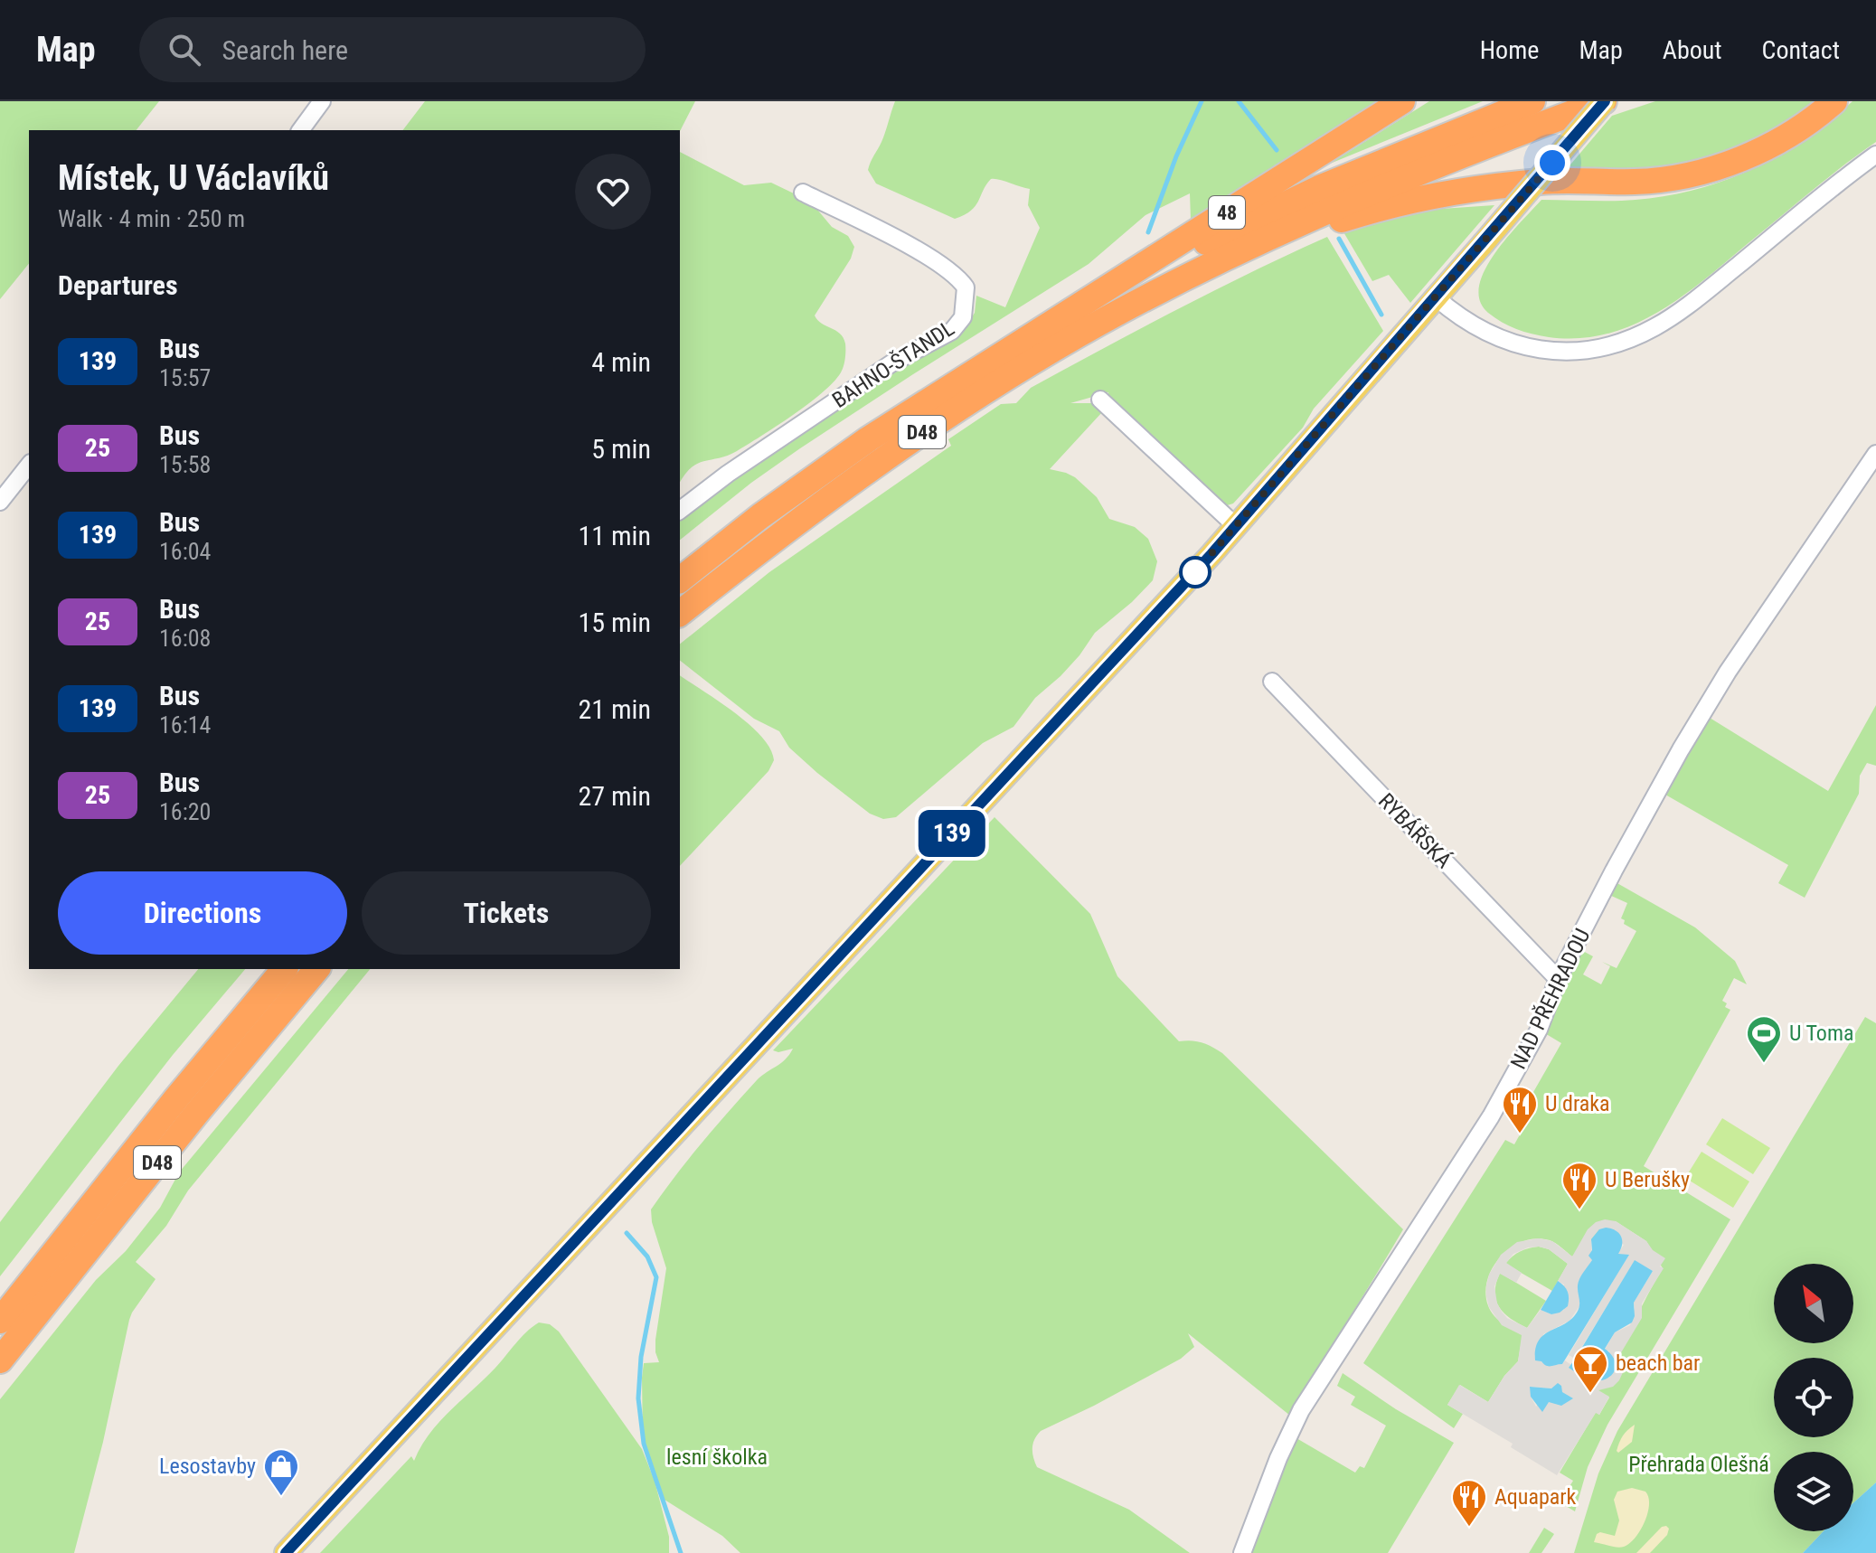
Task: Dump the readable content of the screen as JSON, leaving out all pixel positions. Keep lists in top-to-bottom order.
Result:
{
  "streets": {
    "highway": ["48", "D48"],
    "street": ["BAHNO-ŠTANDL", "RYBÁŘSKÁ", "NAD PŘEHRADOU"]
  },
  "crossings": [
    ["48", "D48"],
    ["RYBÁŘSKÁ", "NAD PŘEHRADOU"]
  ],
  "parks": ["lesní školka", "Přehrada Olešná"],
  "places": {
    "sports": ["U Toma"],
    "restaurant": ["U draka", "U Berušky", "Aquapark"],
    "bar": ["beach bar"],
    "shop": ["Lesostavby"]
  },
  "lines": ["bus line 139"],
  "north": "top left",
  "page": {
    "header": "Map",
    "search": "Search here",
    "nav": [
      "Home",
      "Map",
      "About",
      "Contact"
    ],
    "on_map": "139",
    "heading": [
      ["Místek, U Václavíků", "Walk · 4 min · 250 m"],
      "Departures"
    ],
    "list": [
      {
        "mark": "139",
        "name": "Bus",
        "note": "15:57",
        "value": "4 min"
      },
      {
        "mark": "25",
        "name": "Bus",
        "note": "15:58",
        "value": "5 min"
      },
      {
        "mark": "139",
        "name": "Bus",
        "note": "16:04",
        "value": "11 min"
      },
      {
        "mark": "25",
        "name": "Bus",
        "note": "16:08",
        "value": "15 min"
      },
      {
        "mark": "139",
        "name": "Bus",
        "note": "16:14",
        "value": "21 min"
      },
      {
        "mark": "25",
        "name": "Bus",
        "note": "16:20",
        "value": "27 min"
      }
    ],
    "buttons": ["Directions", "Tickets"]
  }
}
